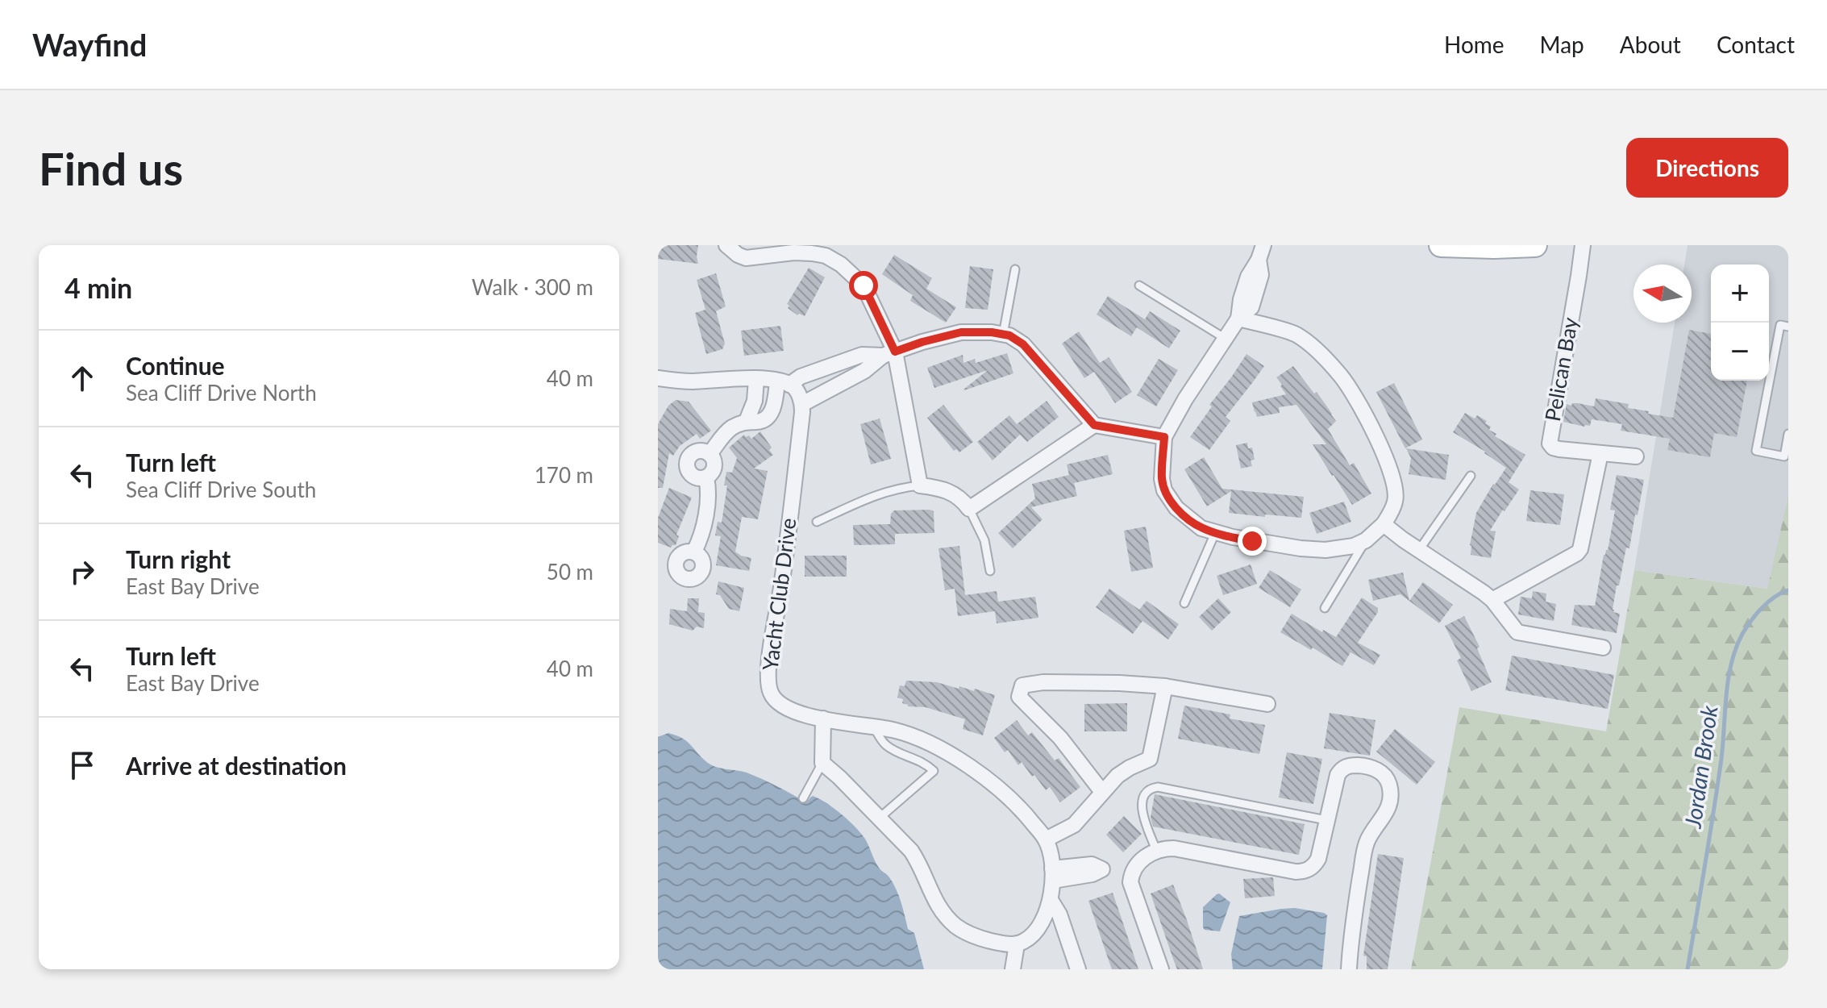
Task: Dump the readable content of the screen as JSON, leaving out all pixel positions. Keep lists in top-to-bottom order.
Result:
{
  "streets": {
    "street": ["Pelican Bay", "Yacht Club Drive"]
  },
  "water": ["Jordan Brook"],
  "north": "left",
  "page": {
    "header": "Wayfind",
    "nav": [
      "Home",
      "Map",
      "About",
      "Contact"
    ],
    "buttons": "Directions",
    "title": "Find us",
    "heading": ["4 min", "Walk · 300 m"],
    "map_buttons": ["+", "−"],
    "list": [
      ["Continue", "Sea Cliff Drive North", "40 m"],
      ["Turn left", "Sea Cliff Drive South", "170 m"],
      ["Turn right", "East Bay Drive", "50 m"],
      ["Turn left", "East Bay Drive", "40 m"],
      "Arrive at destination"
    ]
  }
}
